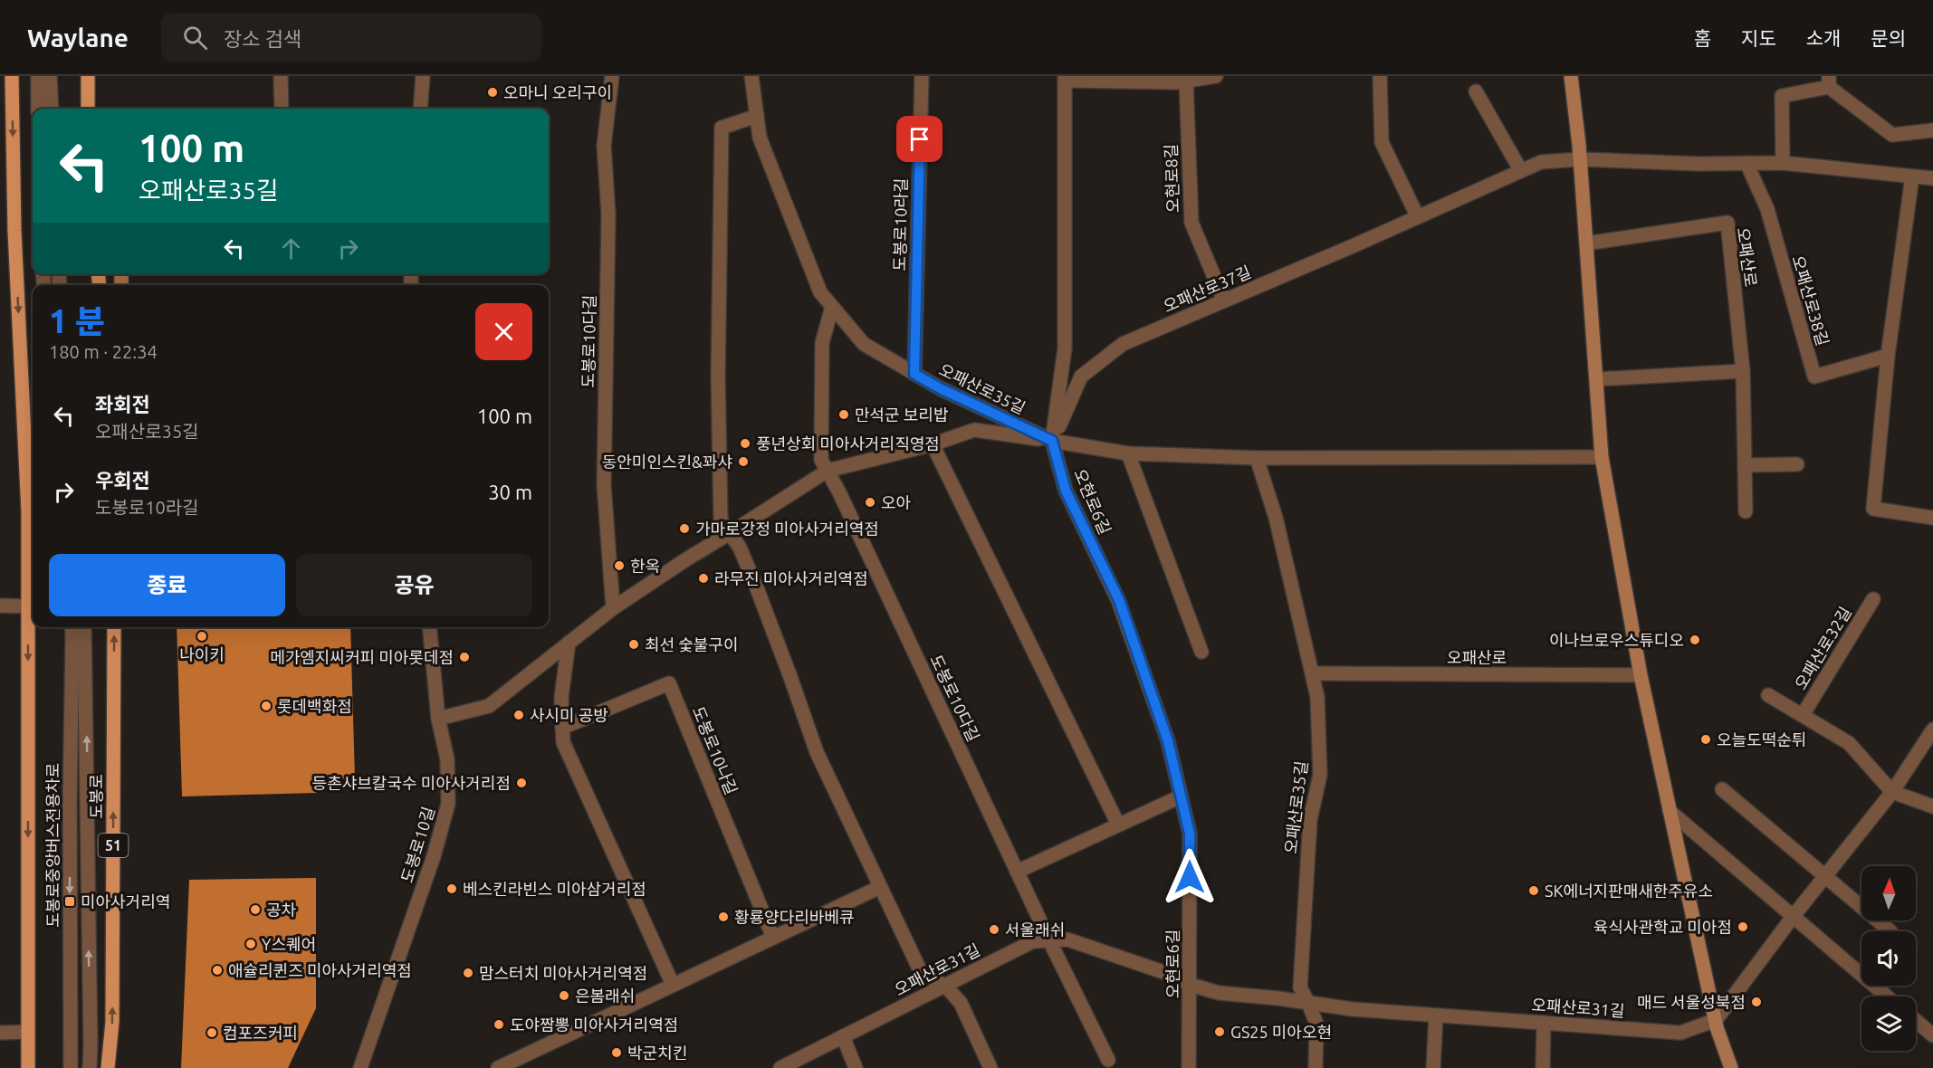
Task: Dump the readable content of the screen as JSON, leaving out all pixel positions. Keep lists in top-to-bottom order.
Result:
{
  "streets": {
    "main road": ["도봉로", "51"],
    "street": [
      "오현로8길",
      "도봉로10라길",
      "오패산로",
      "오패산로37길",
      "오패산로38길",
      "도봉로10다길",
      "오패산로35길",
      "오현로6길",
      "오패산로32길",
      "도봉로10나길",
      "도봉로10길",
      "도봉로중앙버스전용차로",
      "오패산로31길"
    ]
  },
  "crossings": [
    ["오현로8길", "오패산로37길"],
    ["도봉로10라길", "오패산로35길"],
    ["오패산로", "오패산로35길"],
    ["오패산로37길", "오패산로35길"],
    ["오패산로37길", "오현로6길"],
    ["도봉로10다길", "오패산로35길"],
    ["도봉로10다길", "오패산로31길"],
    ["오패산로35길", "오현로6길"],
    ["오패산로35길", "오패산로31길"],
    ["오현로6길", "오패산로31길"]
  ],
  "places": {
    "other": [
      "오마니 오리구이",
      "만석군 보리밥",
      "풍년상회 미아사거리직영점",
      "동안미인스킨&꽈샤",
      "오아",
      "가마로강정 미아사거리역점",
      "한옥",
      "라무진 미아사거리역점",
      "나이키",
      "이나브로우스튜디오",
      "최선 숯불구이",
      "메가엠지씨커피 미아롯데점",
      "롯데백화점",
      "사시미 공방",
      "오늘도떡순튀",
      "등촌샤브칼국수 미아사거리점",
      "베스킨라빈스 미아삼거리점",
      "SK에너지판매새한주유소",
      "공차",
      "황룡양다리바베큐",
      "육식사관학교 미아점",
      "서울래쉬",
      "Y스퀘어",
      "애슐리퀸즈 미아사거리역점",
      "맘스터치 미아사거리역점",
      "은봄래쉬",
      "매드 서울성북점",
      "도야짬뽕 미아사거리역점",
      "GS25 미아오현",
      "컴포즈커피",
      "박군치킨"
    ],
    "transit": ["미아사거리역"]
  },
  "north": "top",
  "page": {
    "header": "Waylane",
    "search": "장소 검색",
    "nav": [
      "홈",
      "지도",
      "소개",
      "문의"
    ],
    "turn": ["100 m", "오패산로35길"],
    "heading": ["1 분", "180 m · 22:34"],
    "list": [
      {
        "name": "좌회전",
        "note": "오패산로35길",
        "value": "100 m"
      },
      {
        "name": "우회전",
        "note": "도봉로10라길",
        "value": "30 m"
      }
    ],
    "buttons": ["종료", "공유"]
  }
}
